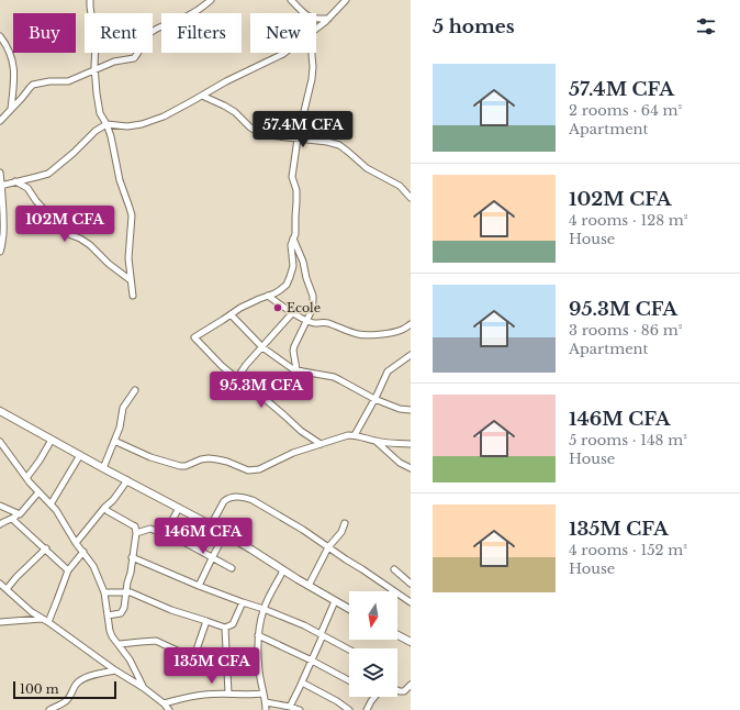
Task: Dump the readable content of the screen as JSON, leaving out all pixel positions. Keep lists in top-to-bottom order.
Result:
{
  "places": ["Ecole"],
  "scale_bar": "100 m",
  "north": "bottom",
  "page": {
    "heading": "5 homes",
    "chip": [
      "Buy",
      "Rent",
      "Filters",
      "New"
    ],
    "list": [
      {
        "name": "57.4M CFA",
        "note": "2 rooms · 64 m² · Apartment"
      },
      {
        "name": "102M CFA",
        "note": "4 rooms · 128 m² · House"
      },
      {
        "name": "95.3M CFA",
        "note": "3 rooms · 86 m² · Apartment"
      },
      {
        "name": "146M CFA",
        "note": "5 rooms · 148 m² · House"
      },
      {
        "name": "135M CFA",
        "note": "4 rooms · 152 m² · House"
      }
    ],
    "price": [
      "57.4M CFA",
      "102M CFA",
      "95.3M CFA",
      "146M CFA",
      "135M CFA"
    ],
    "scale": "100 m"
  }
}
